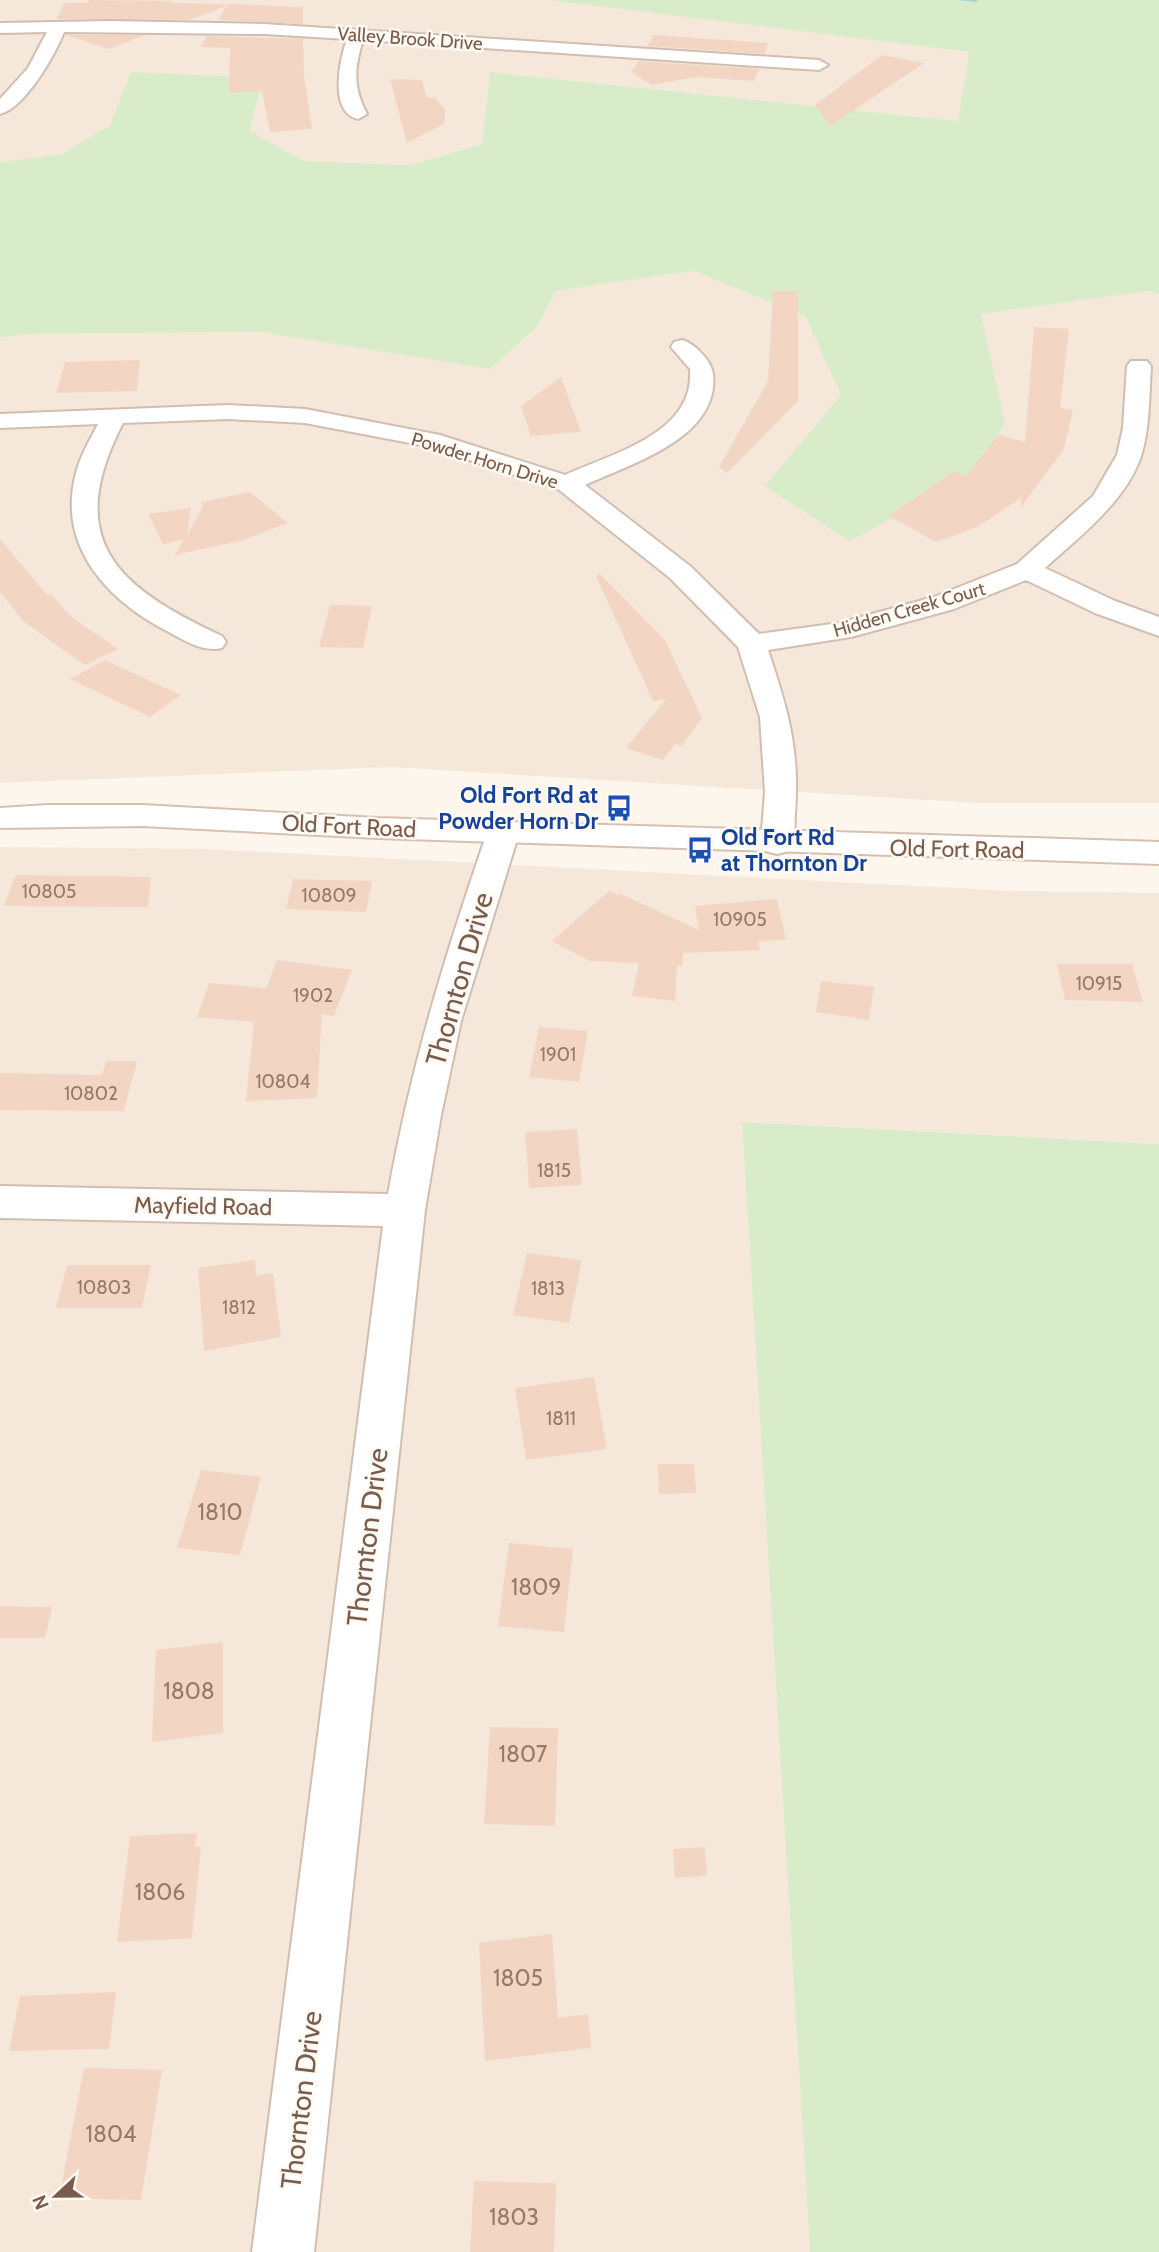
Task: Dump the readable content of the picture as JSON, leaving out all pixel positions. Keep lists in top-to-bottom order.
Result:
{
  "streets": {
    "street": [
      "Valley Brook Drive",
      "Powder Horn Drive",
      "Hidden Creek Court",
      "Old Fort Road",
      "Thornton Drive",
      "Mayfield Road"
    ]
  },
  "crossings": [
    ["Powder Horn Drive", "Hidden Creek Court"],
    ["Powder Horn Drive", "Old Fort Road"],
    ["Old Fort Road", "Thornton Drive"],
    ["Thornton Drive", "Mayfield Road"]
  ],
  "places": {
    "bus stop": ["Old Fort Rd at Powder Horn Dr", "Old Fort Rd at Thornton Dr"]
  },
  "house_numbers": [
    "10805",
    "10809",
    "10905",
    "10915",
    "1902",
    "1901",
    "10804",
    "10802",
    "1815",
    "10803",
    "1813",
    "1812",
    "1811",
    "1810",
    "1809",
    "1808",
    "1807",
    "1806",
    "1805",
    "1804",
    "1803"
  ],
  "north": "left"
}
